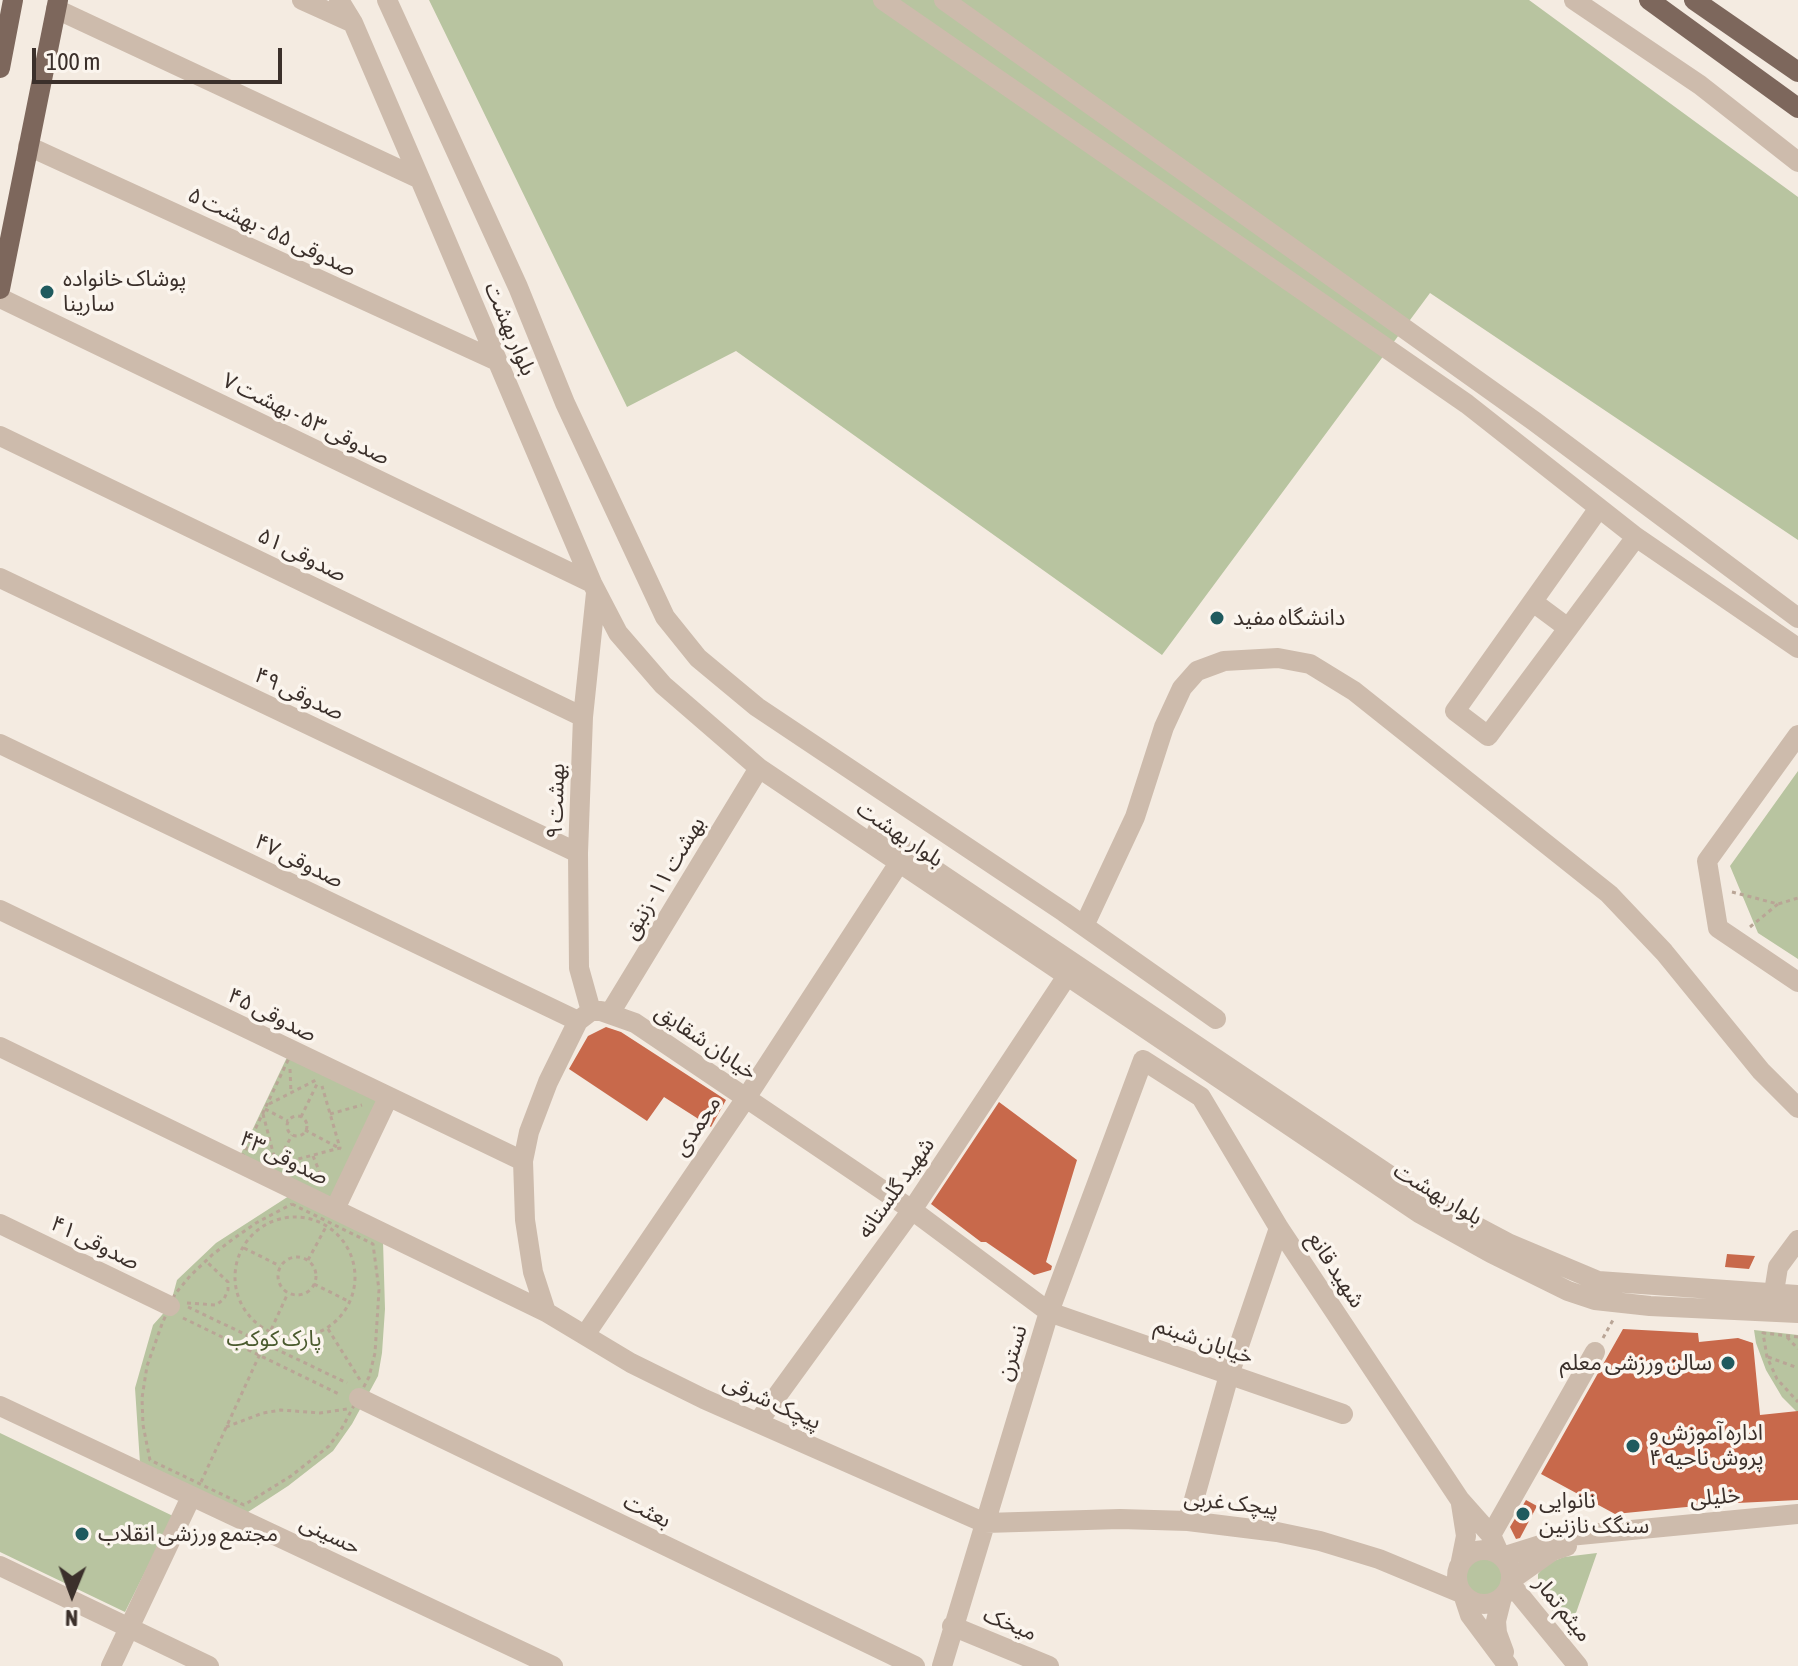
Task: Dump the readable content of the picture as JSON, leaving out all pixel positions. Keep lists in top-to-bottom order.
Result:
{
  "streets": {
    "street": [
      "صدوقی ۵۵ - بهشت ۵",
      "بلوار بهشت",
      "صدوقی ۵۳ - بهشت ۷",
      "صدوقی ۵۱",
      "صدوقی ۴۹",
      "بهشت ۹",
      "صدوقی ۴۷",
      "بهشت ۱۱ - زنبق",
      "صدوقی ۴۵",
      "خیابان شقایق",
      "محمدی",
      "صدوقی ۴۳",
      "شهید گلستانه",
      "صدوقی ۴۱",
      "شهید قانع",
      "خیابان شبنم",
      "نسترن",
      "پیچک شرقی",
      "خلیلی",
      "پیچک غربی",
      "بعثت",
      "حسینی",
      "میثم تمار",
      "میخک"
    ]
  },
  "crossings": [
    ["صدوقی ۵۵ - بهشت ۵", "بلوار بهشت"],
    ["بلوار بهشت", "صدوقی ۵۳ - بهشت ۷"],
    ["بلوار بهشت", "بهشت ۹"],
    ["بلوار بهشت", "بهشت ۱۱ - زنبق"],
    ["بلوار بهشت", "محمدی"],
    ["بلوار بهشت", "شهید گلستانه"],
    ["صدوقی ۵۳ - بهشت ۷", "بهشت ۹"],
    ["صدوقی ۵۱", "بهشت ۹"],
    ["صدوقی ۴۹", "بهشت ۹"],
    ["بهشت ۹", "صدوقی ۴۷"],
    ["بهشت ۹", "بهشت ۱۱ - زنبق"],
    ["بهشت ۹", "خیابان شقایق"],
    ["صدوقی ۴۷", "بهشت ۱۱ - زنبق"],
    ["صدوقی ۴۷", "خیابان شقایق"],
    ["بهشت ۱۱ - زنبق", "خیابان شقایق"],
    ["خیابان شقایق", "محمدی"],
    ["خیابان شقایق", "شهید گلستانه"],
    ["خیابان شقایق", "خیابان شبنم"],
    ["خیابان شقایق", "نسترن"],
    ["محمدی", "پیچک شرقی"],
    ["صدوقی ۴۳", "پیچک شرقی"],
    ["شهید گلستانه", "پیچک شرقی"],
    ["شهید قانع", "پیچک غربی"],
    ["شهید قانع", "میثم تمار"],
    ["خیابان شبنم", "نسترن"],
    ["نسترن", "پیچک شرقی"],
    ["نسترن", "پیچک غربی"],
    ["نسترن", "میخک"],
    ["پیچک شرقی", "پیچک غربی"],
    ["پیچک غربی", "میثم تمار"]
  ],
  "parks": ["پارک کوکب"],
  "places": [
    "پوشاک خانواده سارینا",
    "دانشگاه مفید",
    "سالن ورزشی معلم",
    "اداره آموزش و پروش ناحیه ۴",
    "نانوایی سنگک نازنین",
    "مجتمع ورزشی انقلاب"
  ],
  "scale_bar": "100 m",
  "north": "bottom"
}
